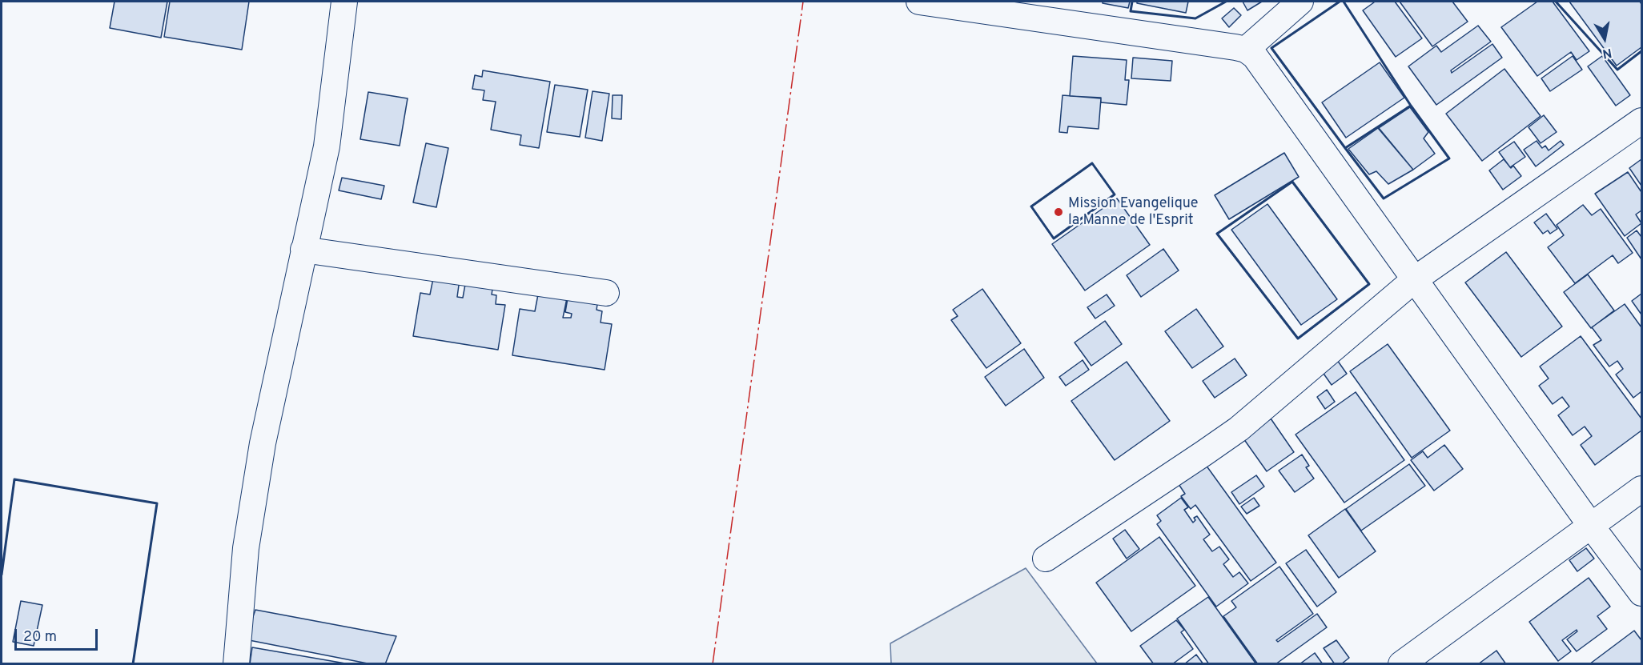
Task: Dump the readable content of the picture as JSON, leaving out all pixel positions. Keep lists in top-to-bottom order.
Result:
{
  "places": ["Mission Evangelique la Manne de l'Esprit"],
  "scale_bar": "20 m",
  "north": "bottom"
}
